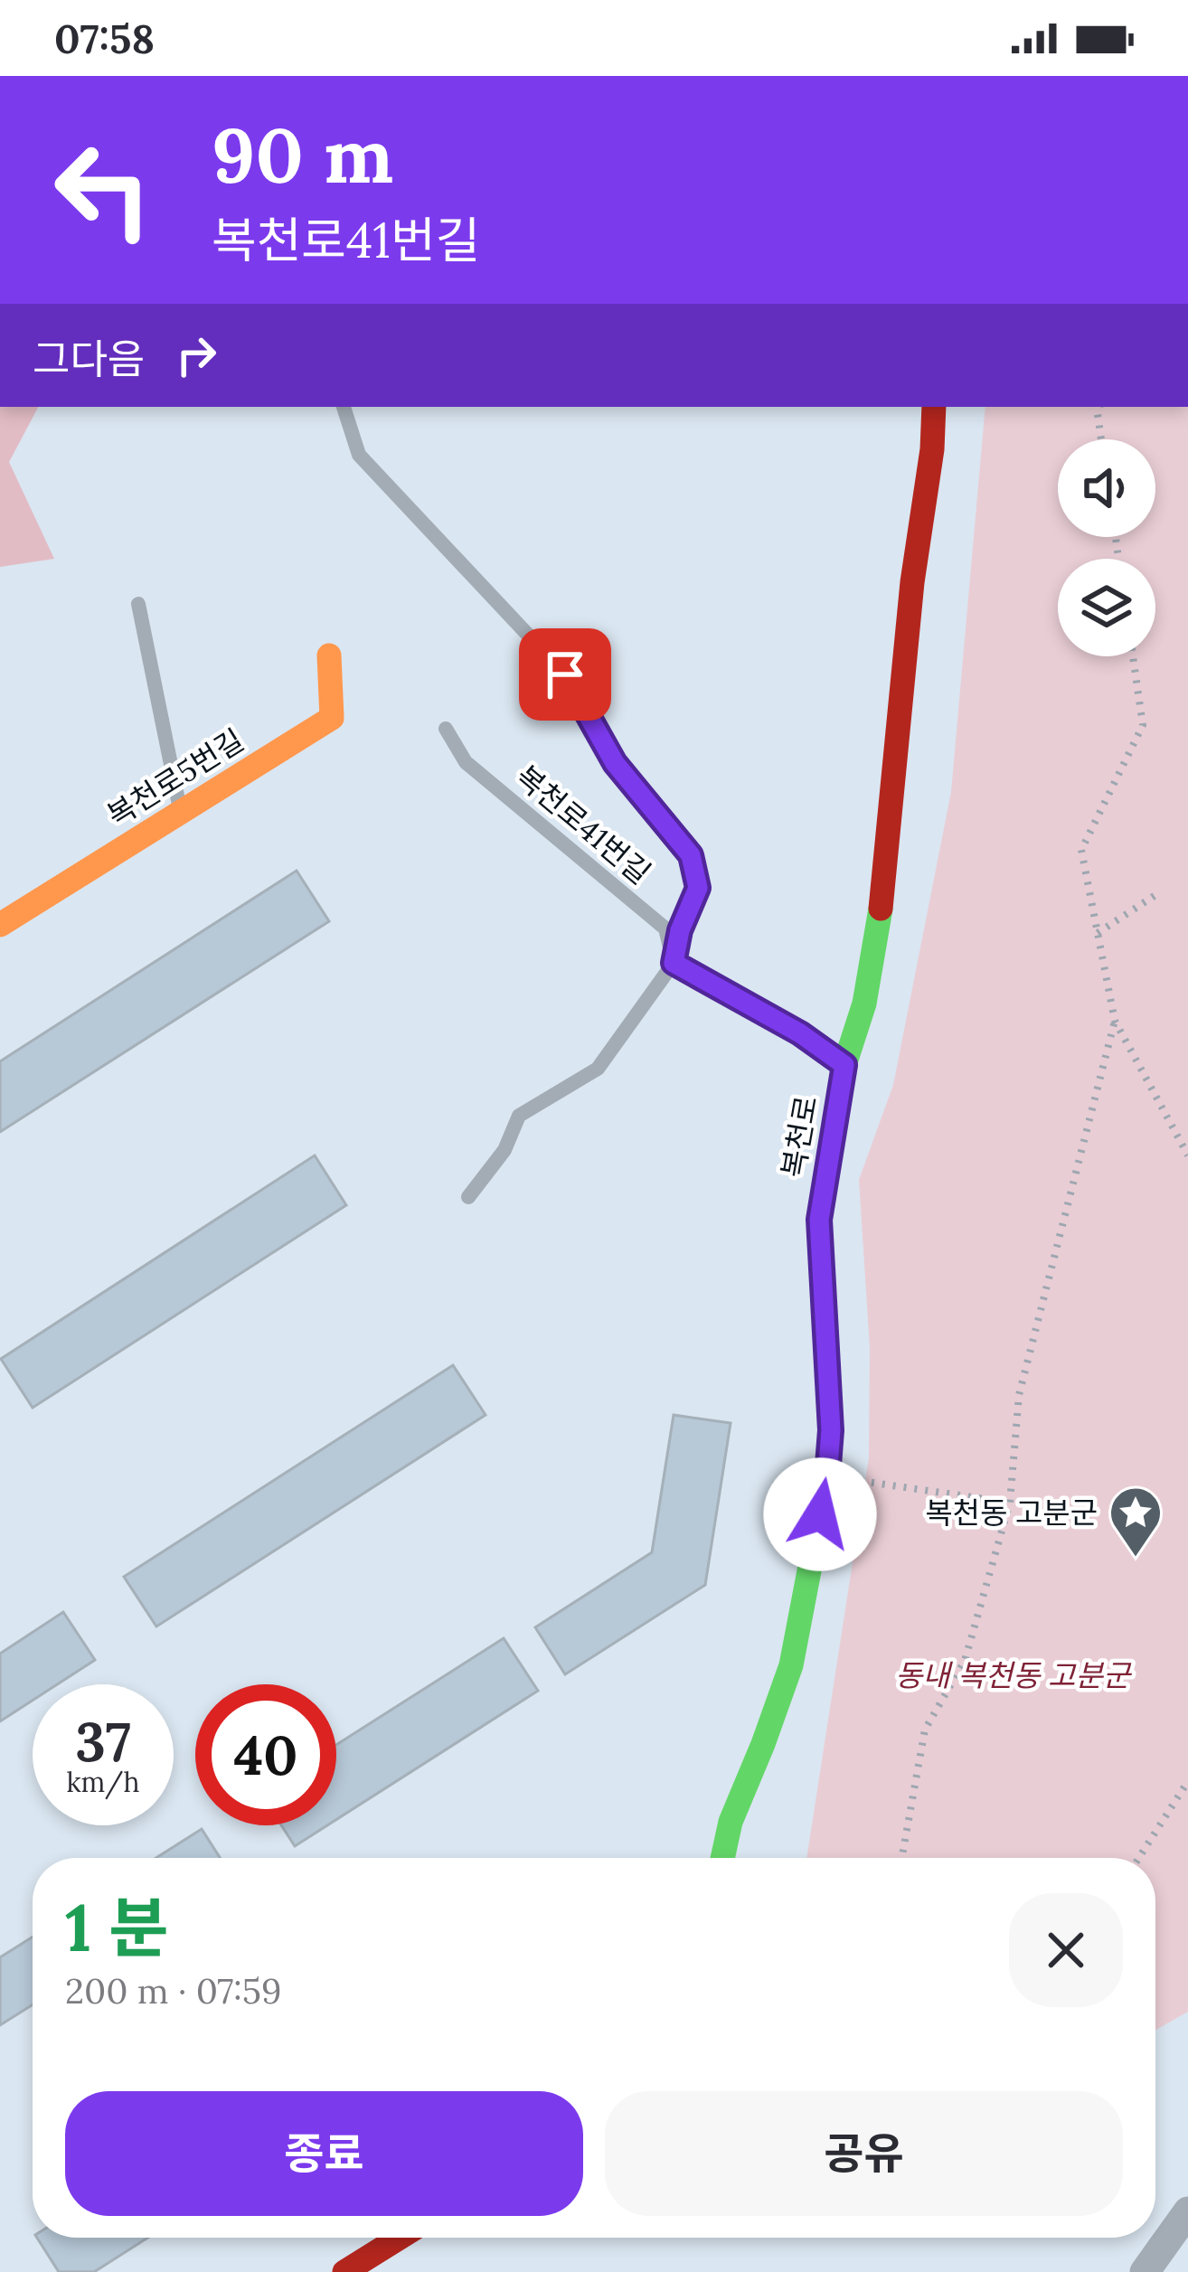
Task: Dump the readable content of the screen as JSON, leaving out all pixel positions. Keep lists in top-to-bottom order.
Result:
{
  "streets": {
    "street": ["복천로5번길", "복천로"],
    "lane": ["복천로41번길"]
  },
  "parks": ["동내 복천동 고분군"],
  "places": {
    "place": ["복천동 고분군"]
  },
  "page": {
    "status": "07:58",
    "turn": ["90 m", "복천로41번길"],
    "then": "그다음",
    "speed": "37 km/h",
    "limit": "40",
    "heading": ["1 분", "200 m · 07:59"],
    "buttons": ["종료", "공유"]
  }
}
